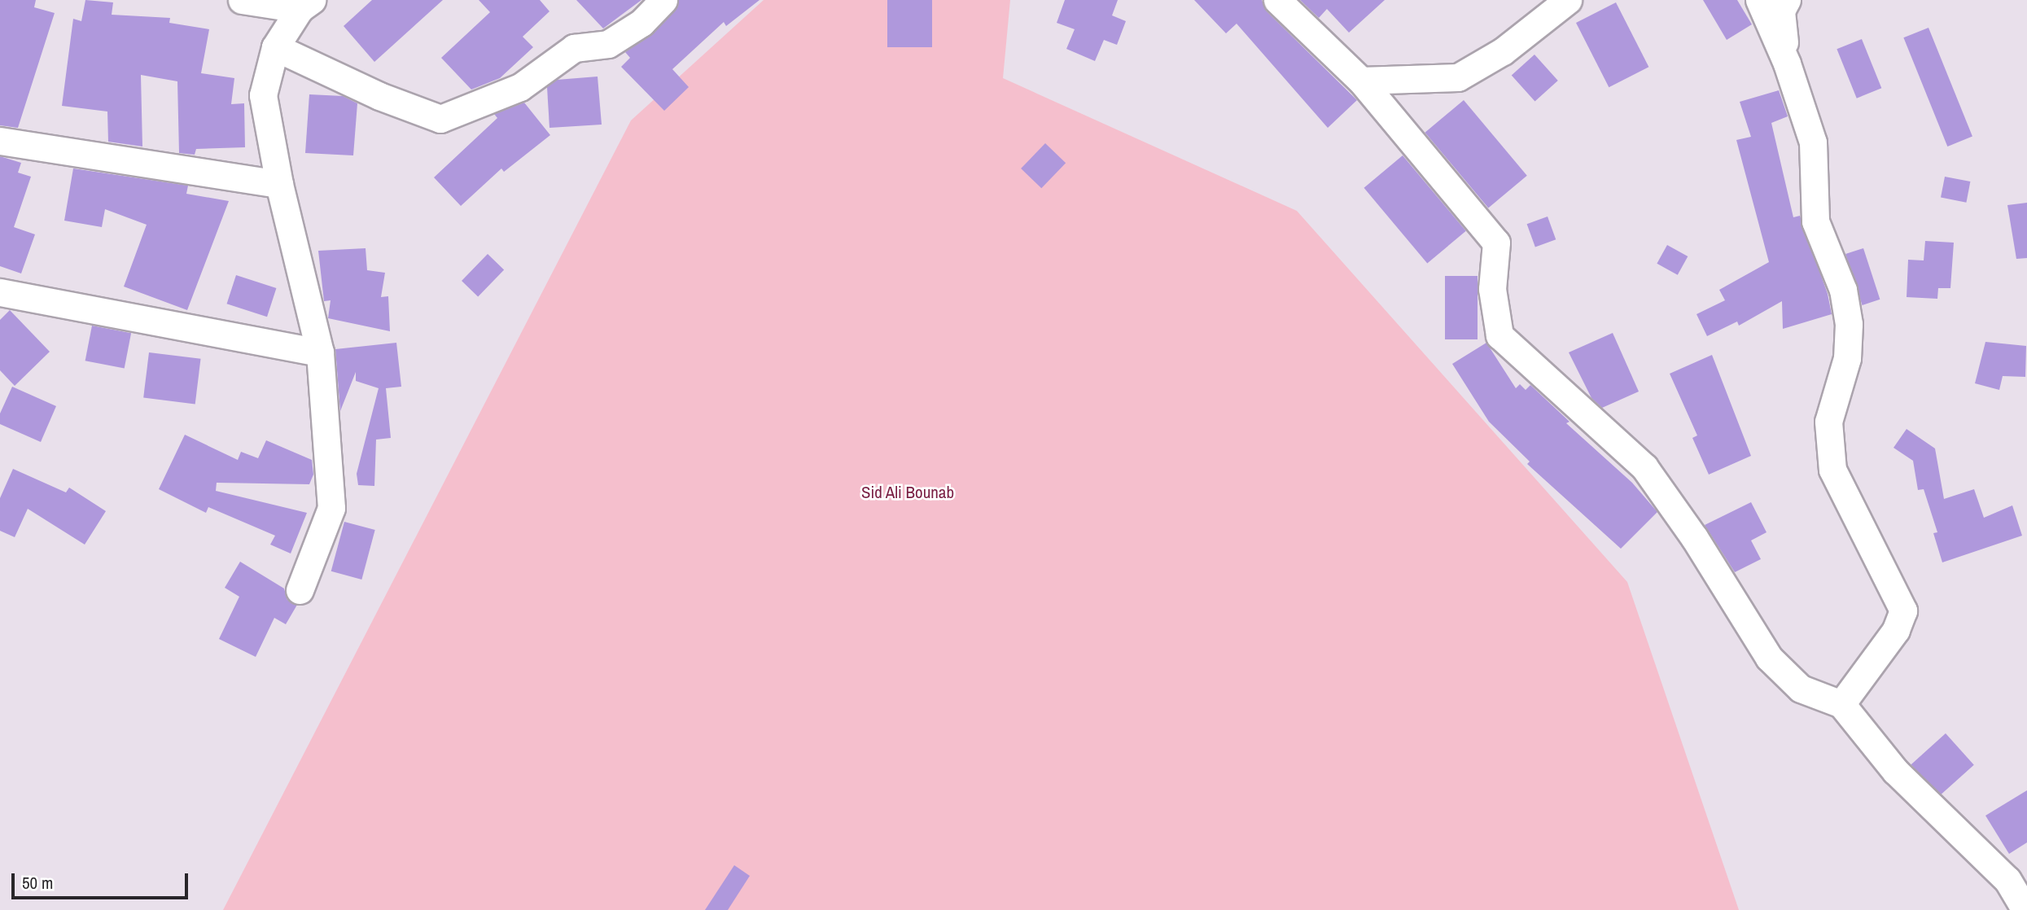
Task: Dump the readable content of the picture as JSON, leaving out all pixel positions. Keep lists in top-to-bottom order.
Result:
{
  "parks": ["Sid Ali Bounab"],
  "scale_bar": "50 m"
}
